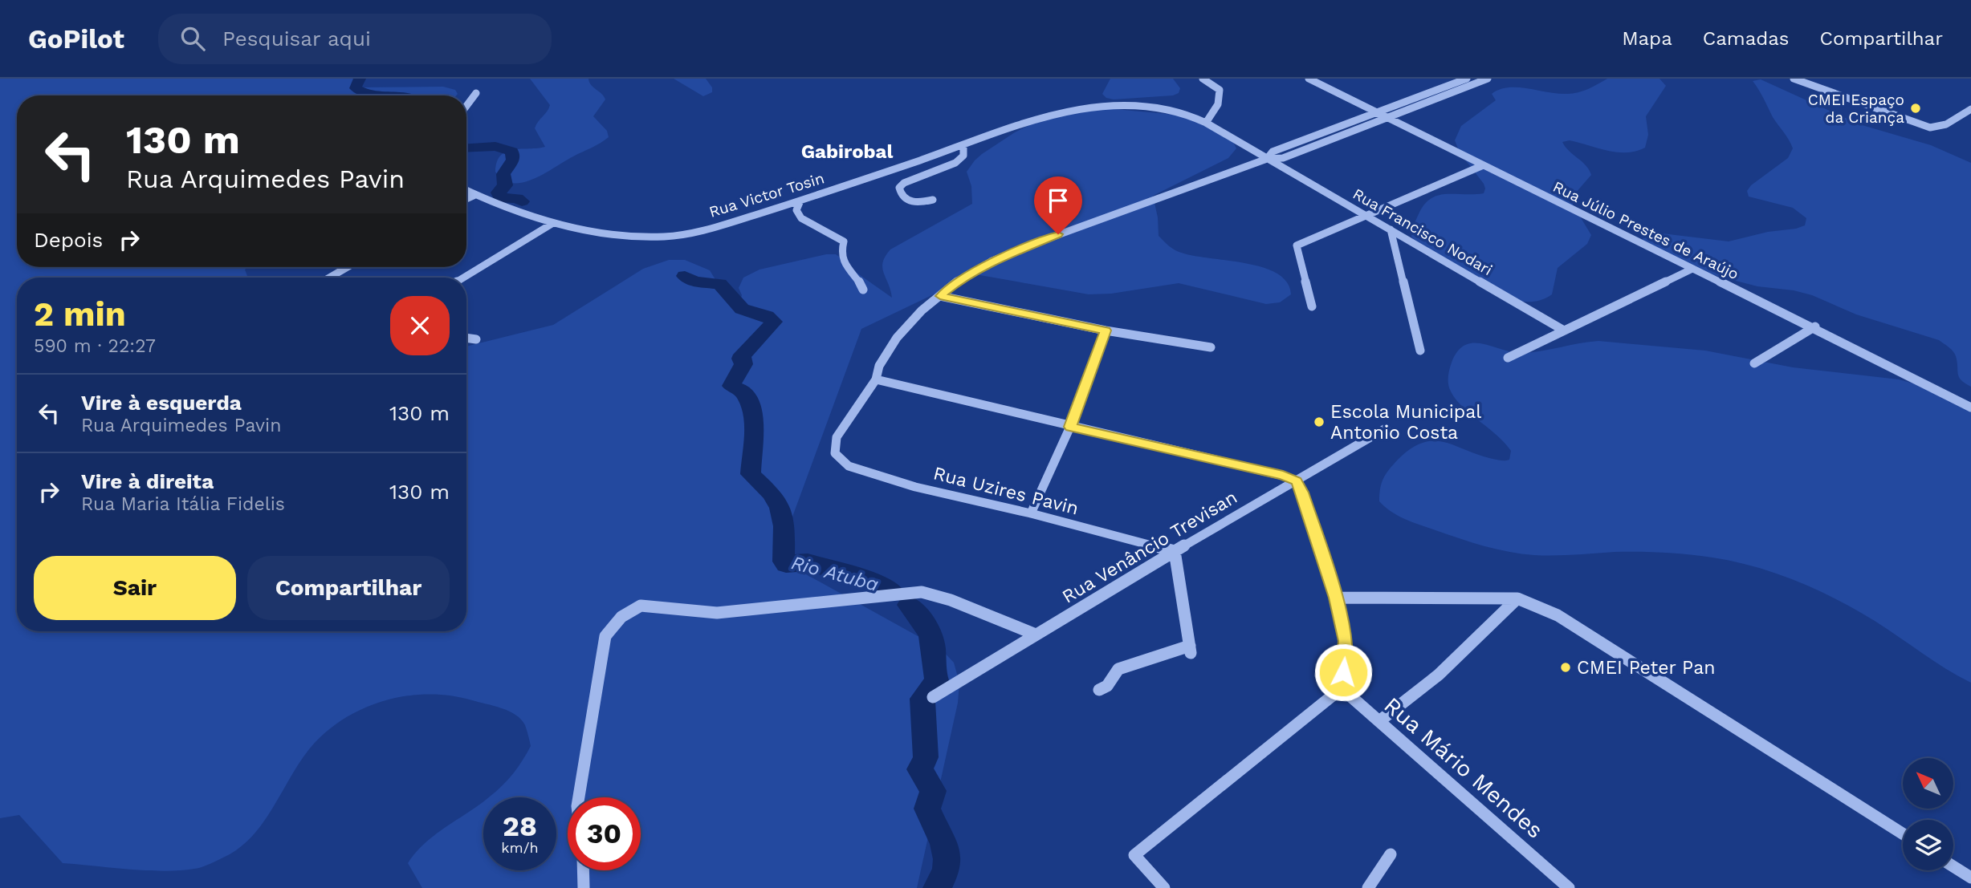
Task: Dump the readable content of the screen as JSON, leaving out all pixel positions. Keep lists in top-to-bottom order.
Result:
{
  "streets": {
    "street": [
      "Rua Victor Tosin",
      "Rua Júlio Prestes de Araújo",
      "Rua Francisco Nodari",
      "Rua Uzires Pavin",
      "Rua Venâncio Trevisan",
      "Rua Mário Mendes"
    ]
  },
  "crossings": [
    ["Rua Victor Tosin", "Rua Francisco Nodari"],
    ["Rua Uzires Pavin", "Rua Venâncio Trevisan"]
  ],
  "districts": ["Gabirobal"],
  "water": ["Rio Atuba"],
  "places": ["CMEI Espaço da Criança", "Escola Municipal Antonio Costa", "CMEI Peter Pan"],
  "north": "top left",
  "page": {
    "header": "GoPilot",
    "search": "Pesquisar aqui",
    "nav": ["Mapa", "Camadas", "Compartilhar"],
    "turn": ["130 m", "Rua Arquimedes Pavin"],
    "then": "Depois",
    "heading": ["2 min", "590 m · 22:27"],
    "list": [
      {
        "name": "Vire à esquerda",
        "note": "Rua Arquimedes Pavin",
        "value": "130 m"
      },
      {
        "name": "Vire à direita",
        "note": "Rua Maria Itália Fidelis",
        "value": "130 m"
      }
    ],
    "buttons": ["Sair", "Compartilhar"],
    "speed": "28 km/h",
    "limit": "30"
  }
}
